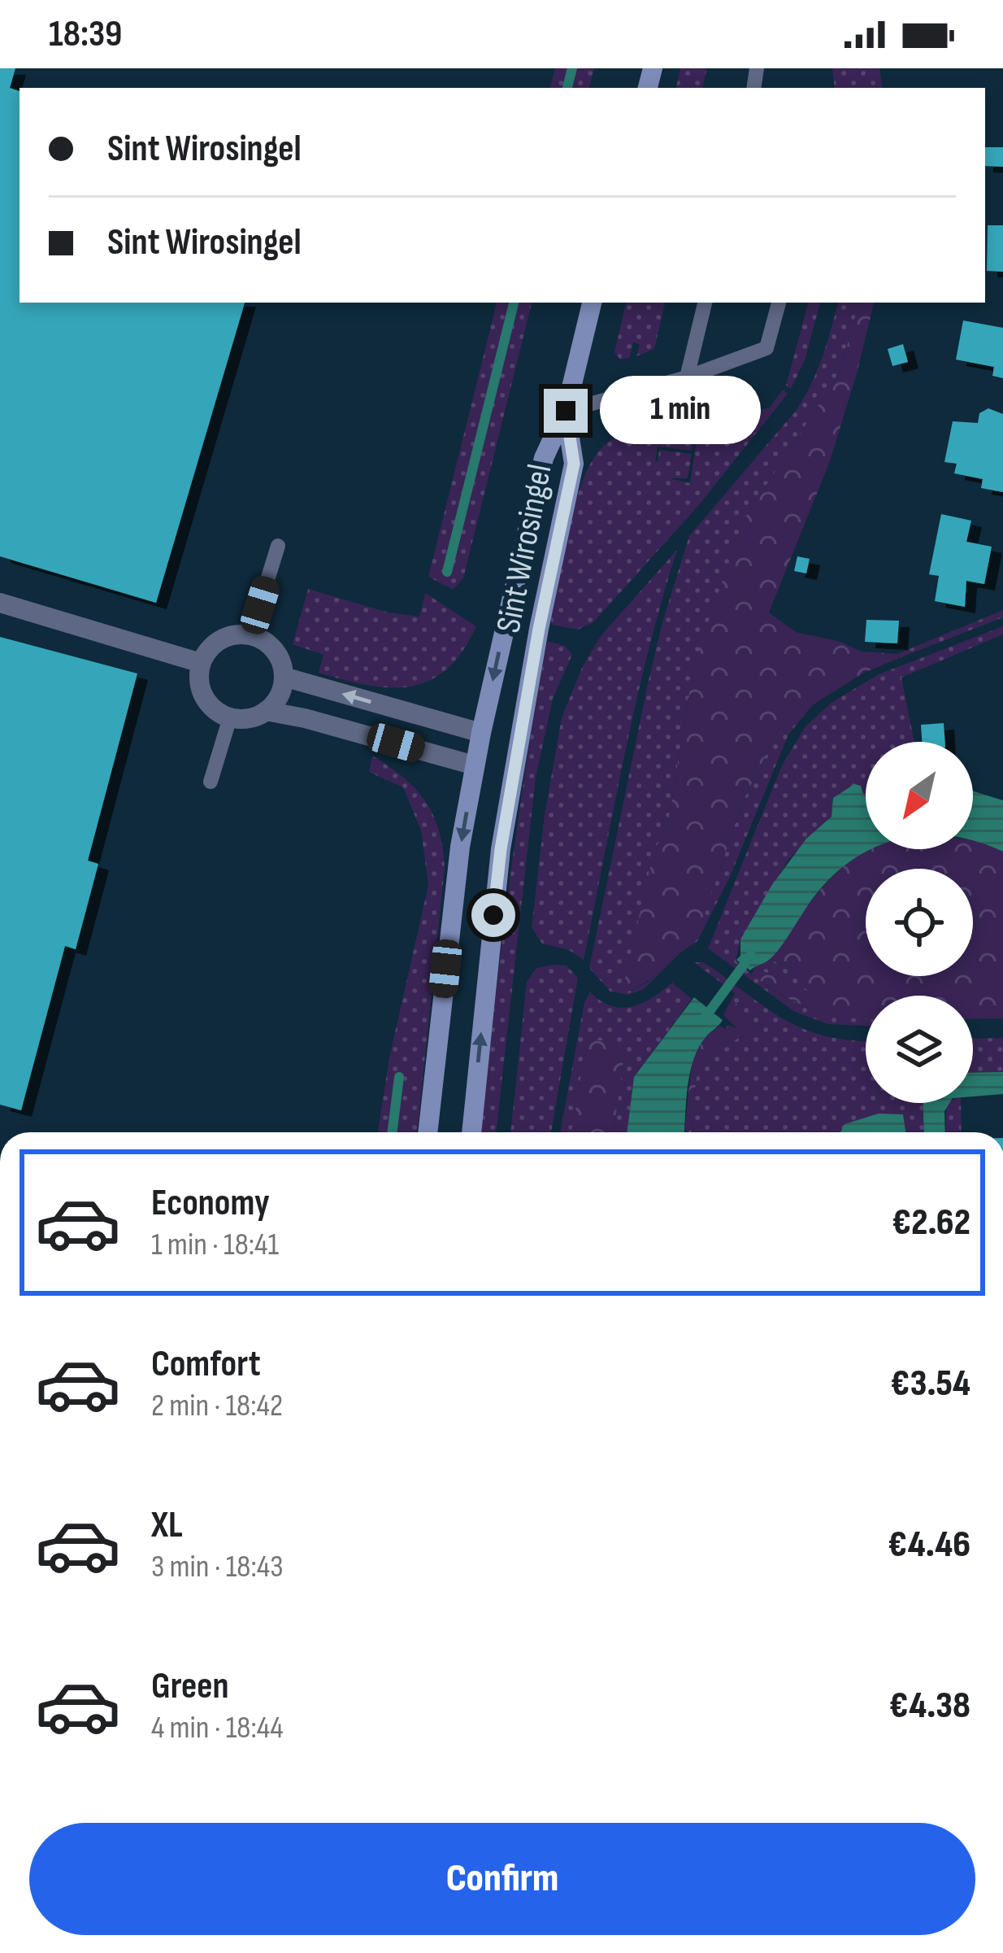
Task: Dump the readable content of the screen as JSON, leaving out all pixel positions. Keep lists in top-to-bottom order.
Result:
{
  "streets": {
    "main road": ["Sint Wirosingel"]
  },
  "north": "bottom left",
  "page": {
    "status": "18:39",
    "banner": ["Sint Wirosingel", "Sint Wirosingel"],
    "bubble": "1 min",
    "list": [
      {
        "name": "Economy",
        "note": "1 min · 18:41",
        "value": "€2.62"
      },
      {
        "name": "Comfort",
        "note": "2 min · 18:42",
        "value": "€3.54"
      },
      {
        "name": "XL",
        "note": "3 min · 18:43",
        "value": "€4.46"
      },
      {
        "name": "Green",
        "note": "4 min · 18:44",
        "value": "€4.38"
      }
    ],
    "buttons": "Confirm"
  }
}
